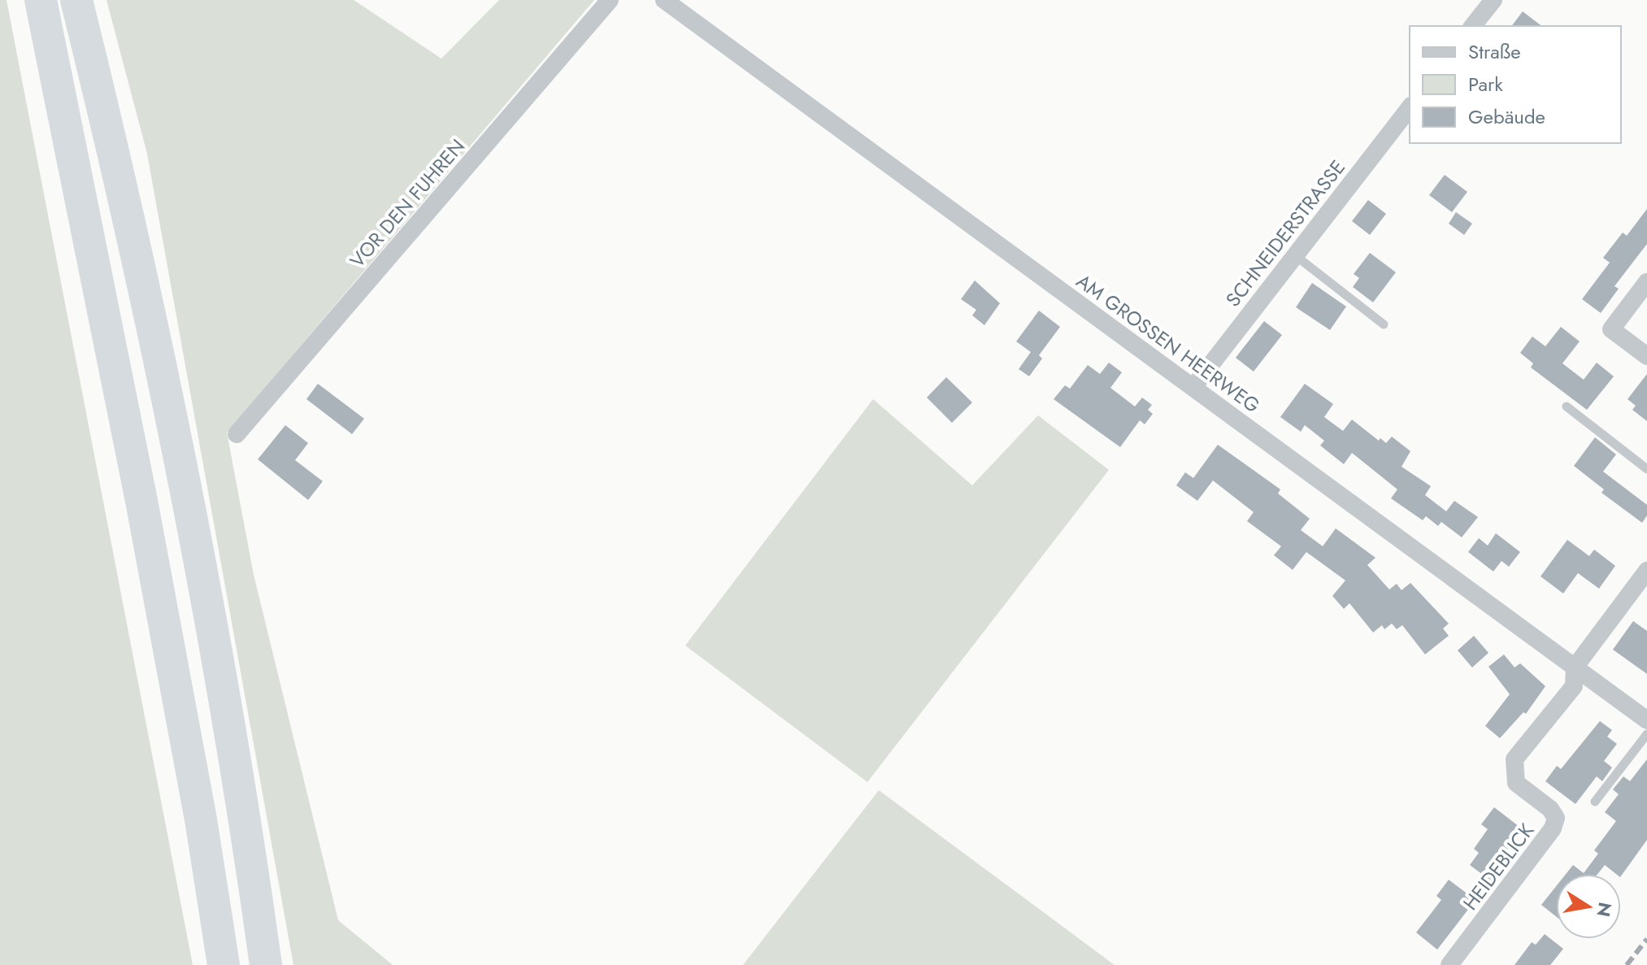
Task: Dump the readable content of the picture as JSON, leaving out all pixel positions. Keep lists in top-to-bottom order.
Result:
{
  "streets": {
    "street": [
      "VOR DEN FUHREN",
      "SCHNEIDERSTRASSE",
      "AM GROSSEN HEERWEG",
      "HEIDEBLICK"
    ]
  },
  "crossings": [
    ["SCHNEIDERSTRASSE", "AM GROSSEN HEERWEG"],
    ["AM GROSSEN HEERWEG", "HEIDEBLICK"]
  ],
  "legend": ["Straße", "Park", "Gebäude"],
  "north": "right"
}
